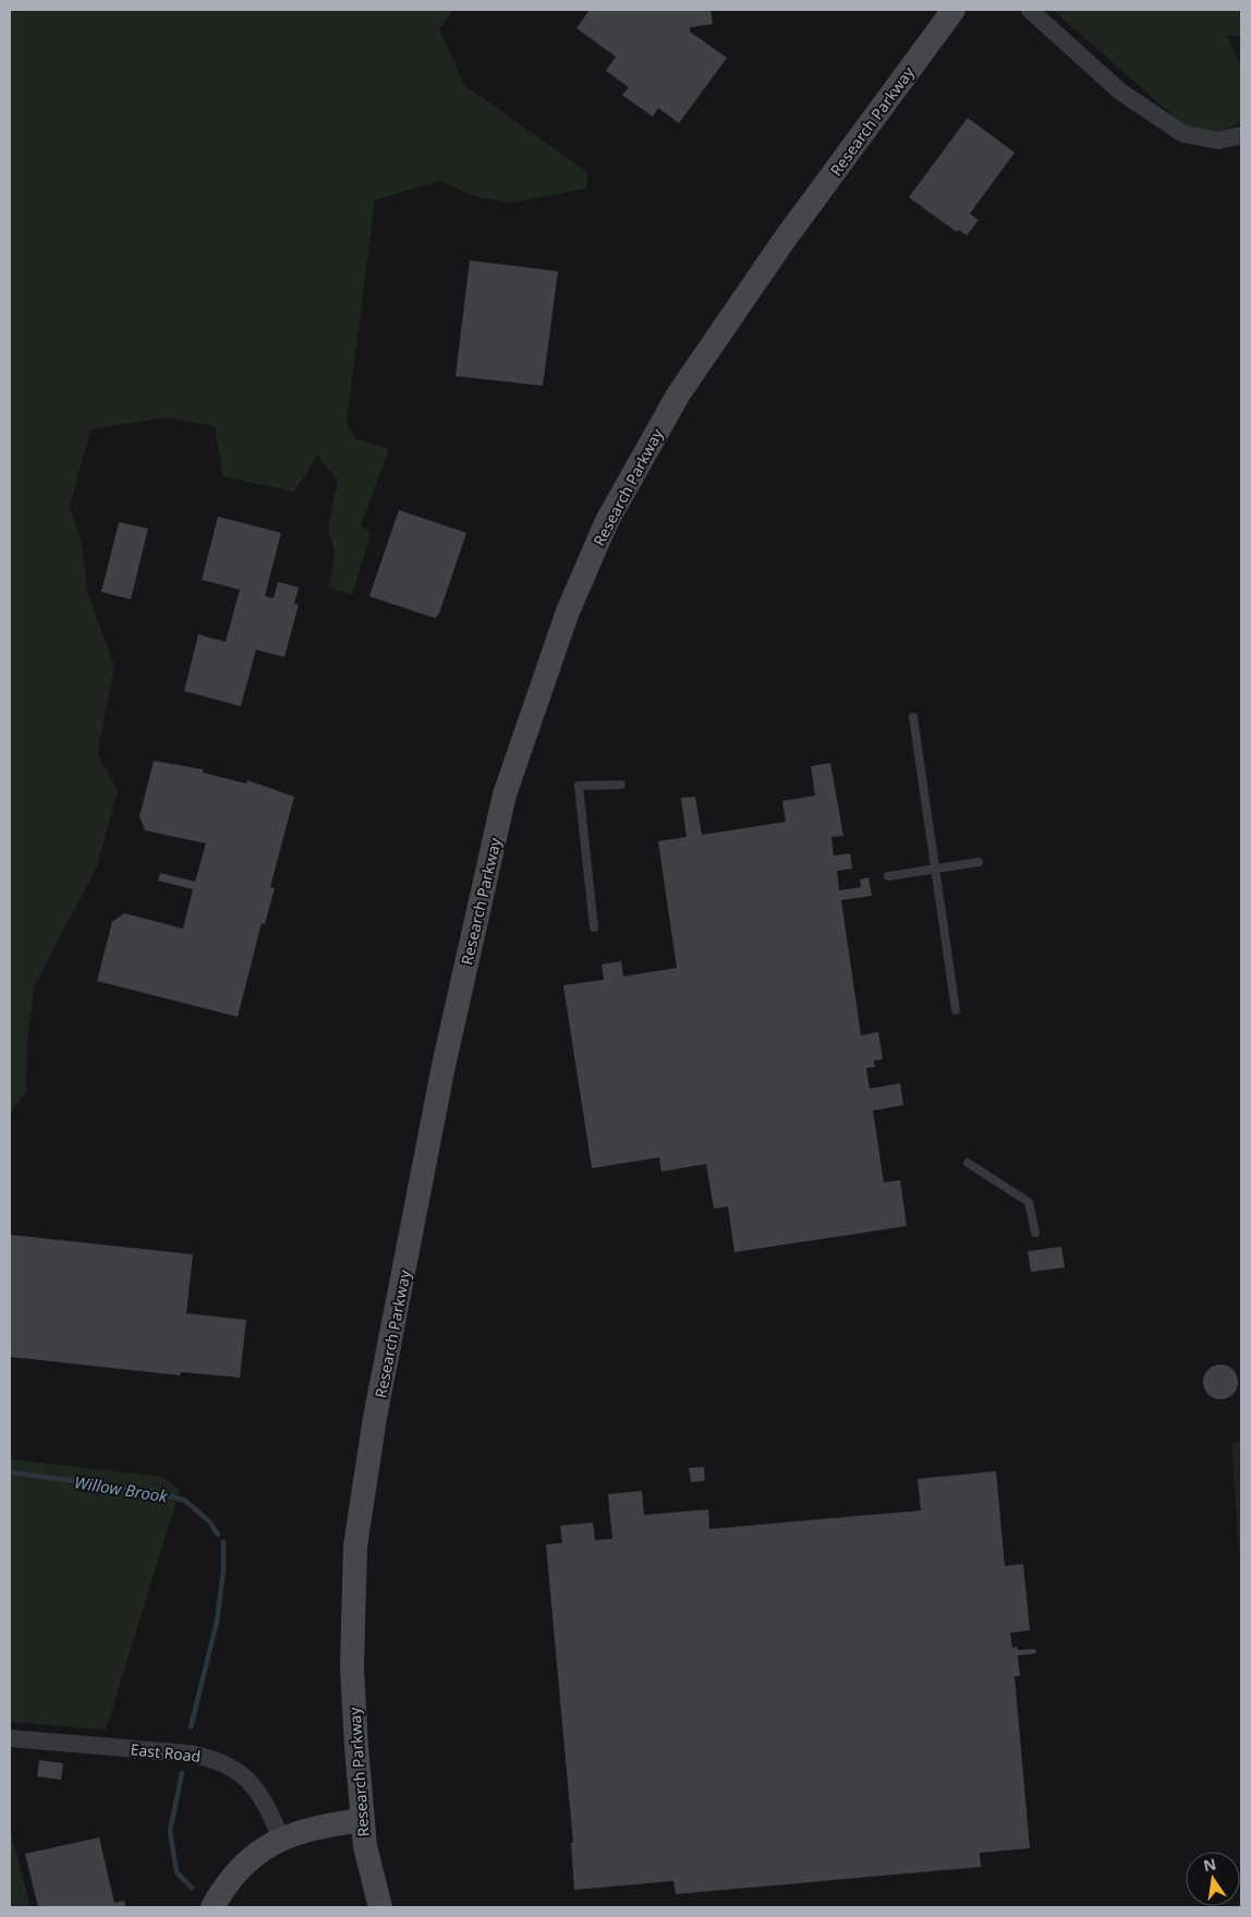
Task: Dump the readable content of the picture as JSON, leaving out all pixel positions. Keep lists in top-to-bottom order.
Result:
{
  "streets": {
    "main road": ["Research Parkway"],
    "street": ["East Road"]
  },
  "water": ["Willow Brook"],
  "north": "top"
}
